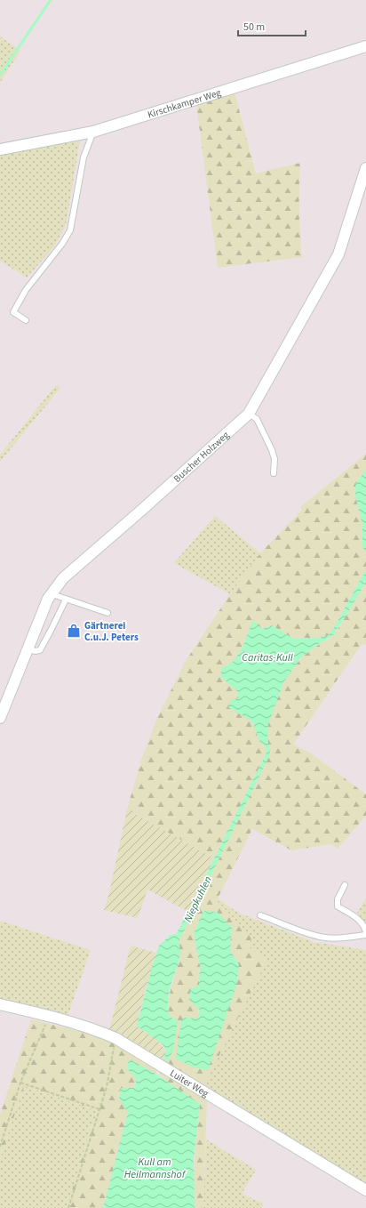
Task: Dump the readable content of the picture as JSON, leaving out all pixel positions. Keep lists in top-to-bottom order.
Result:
{
  "streets": {
    "street": ["Kirschkamper Weg", "Buscher Holzweg", "Luiter Weg"]
  },
  "water": ["Caritas-Kull", "Niepkuhlen", "Kull am Heilmannshof"],
  "places": {
    "shop": ["Gärtnerei C.u.J. Peters"]
  },
  "scale_bar": "50 m"
}
